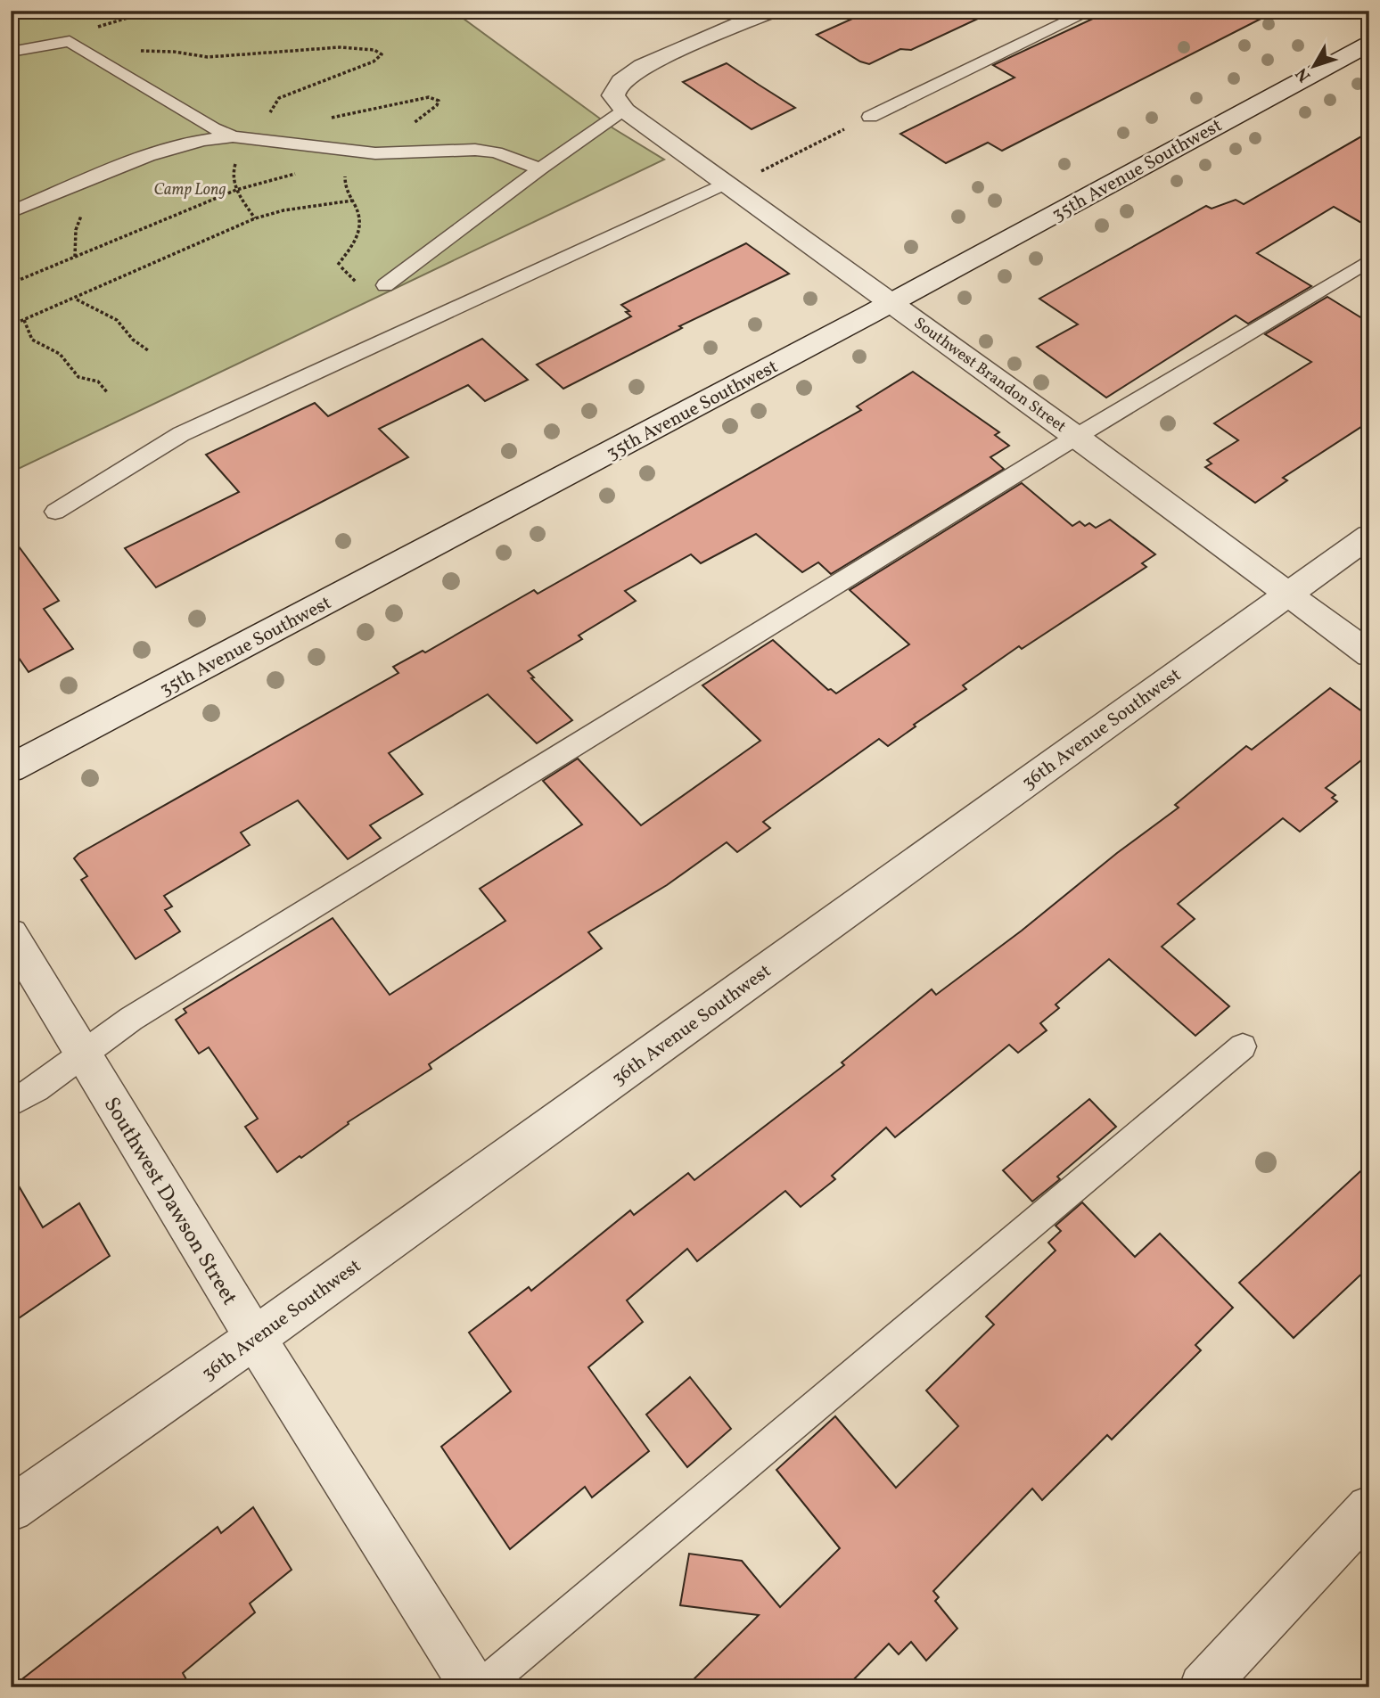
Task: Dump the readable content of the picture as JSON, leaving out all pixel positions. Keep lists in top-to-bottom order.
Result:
{
  "streets": {
    "street": [
      "35th Avenue Southwest",
      "Southwest Brandon Street",
      "36th Avenue Southwest",
      "Southwest Dawson Street"
    ]
  },
  "crossings": [
    ["35th Avenue Southwest", "Southwest Brandon Street"],
    ["Southwest Brandon Street", "36th Avenue Southwest"],
    ["36th Avenue Southwest", "Southwest Dawson Street"]
  ],
  "parks": ["Camp Long"],
  "north": "bottom left"
}
